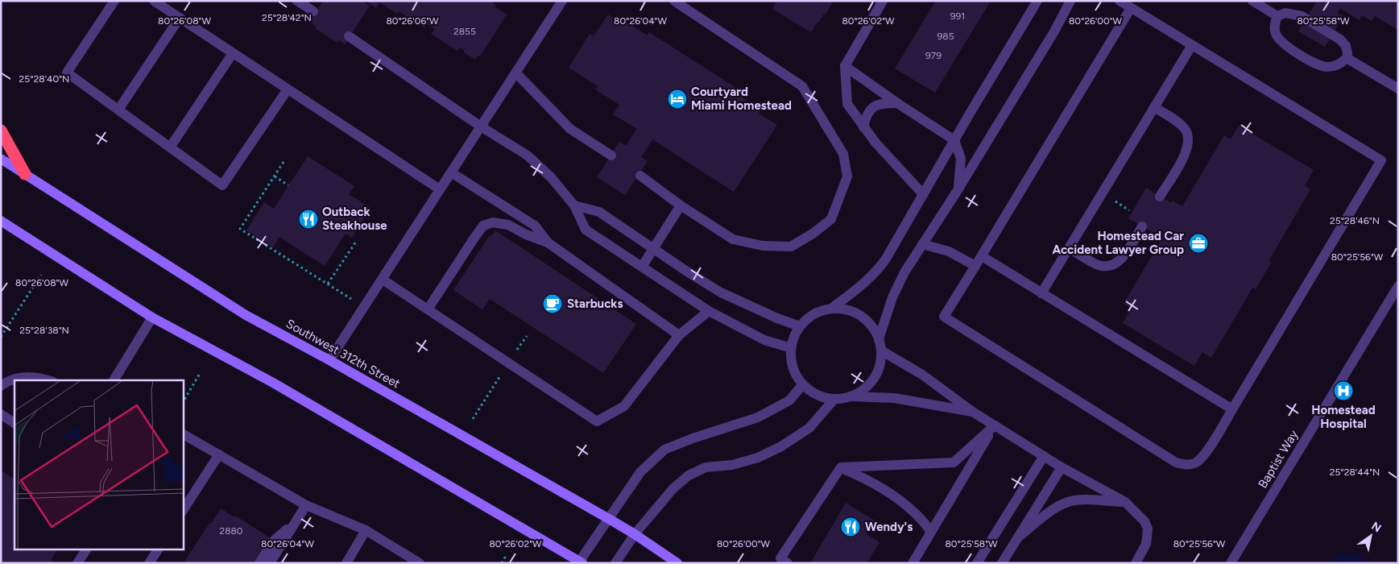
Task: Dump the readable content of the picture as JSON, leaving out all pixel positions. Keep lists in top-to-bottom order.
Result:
{
  "streets": {
    "main road": ["Southwest 312th Street"],
    "street": ["Baptist Way"]
  },
  "places": {
    "hotel": ["Courtyard Miami Homestead"],
    "restaurant": ["Outback Steakhouse", "Wendy's"],
    "office": ["Homestead Car Accident Lawyer Group"],
    "cafe": ["Starbucks"],
    "hospital": ["Homestead Hospital"]
  },
  "house_numbers": [
    "991",
    "2855",
    "985",
    "979",
    "2880"
  ],
  "north": "top right",
  "coordinates": [
    "25°28'42\"N",
    "80°26'06\"W",
    "80°26'04\"W",
    "80°26'02\"W",
    "80°26'00\"W",
    "80°25'58\"W",
    "80°26'08\"W",
    "25°28'40\"N",
    "25°28'46\"N",
    "80°25'56\"W",
    "25°28'38\"N",
    "25°28'44\"N"
  ]
}
